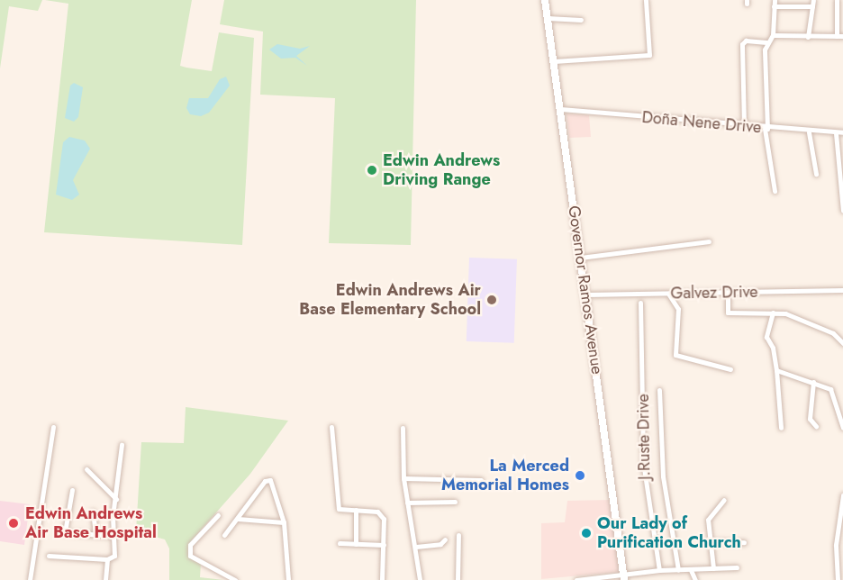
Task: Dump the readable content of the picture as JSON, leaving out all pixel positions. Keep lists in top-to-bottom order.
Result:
{
  "streets": {
    "main road": ["Governor Ramos Avenue"],
    "street": ["Doña Nene Drive", "Galvez Drive", "J.Ruste Drive"]
  },
  "crossings": [
    ["Doña Nene Drive", "Governor Ramos Avenue"],
    ["Governor Ramos Avenue", "Galvez Drive"]
  ],
  "places": [
    "Edwin Andrews Driving Range",
    "Edwin Andrews Air Base Elementary School",
    "La Merced Memorial Homes",
    "Edwin Andrews Air Base Hospital",
    "Our Lady of Purification Church"
  ]
}
